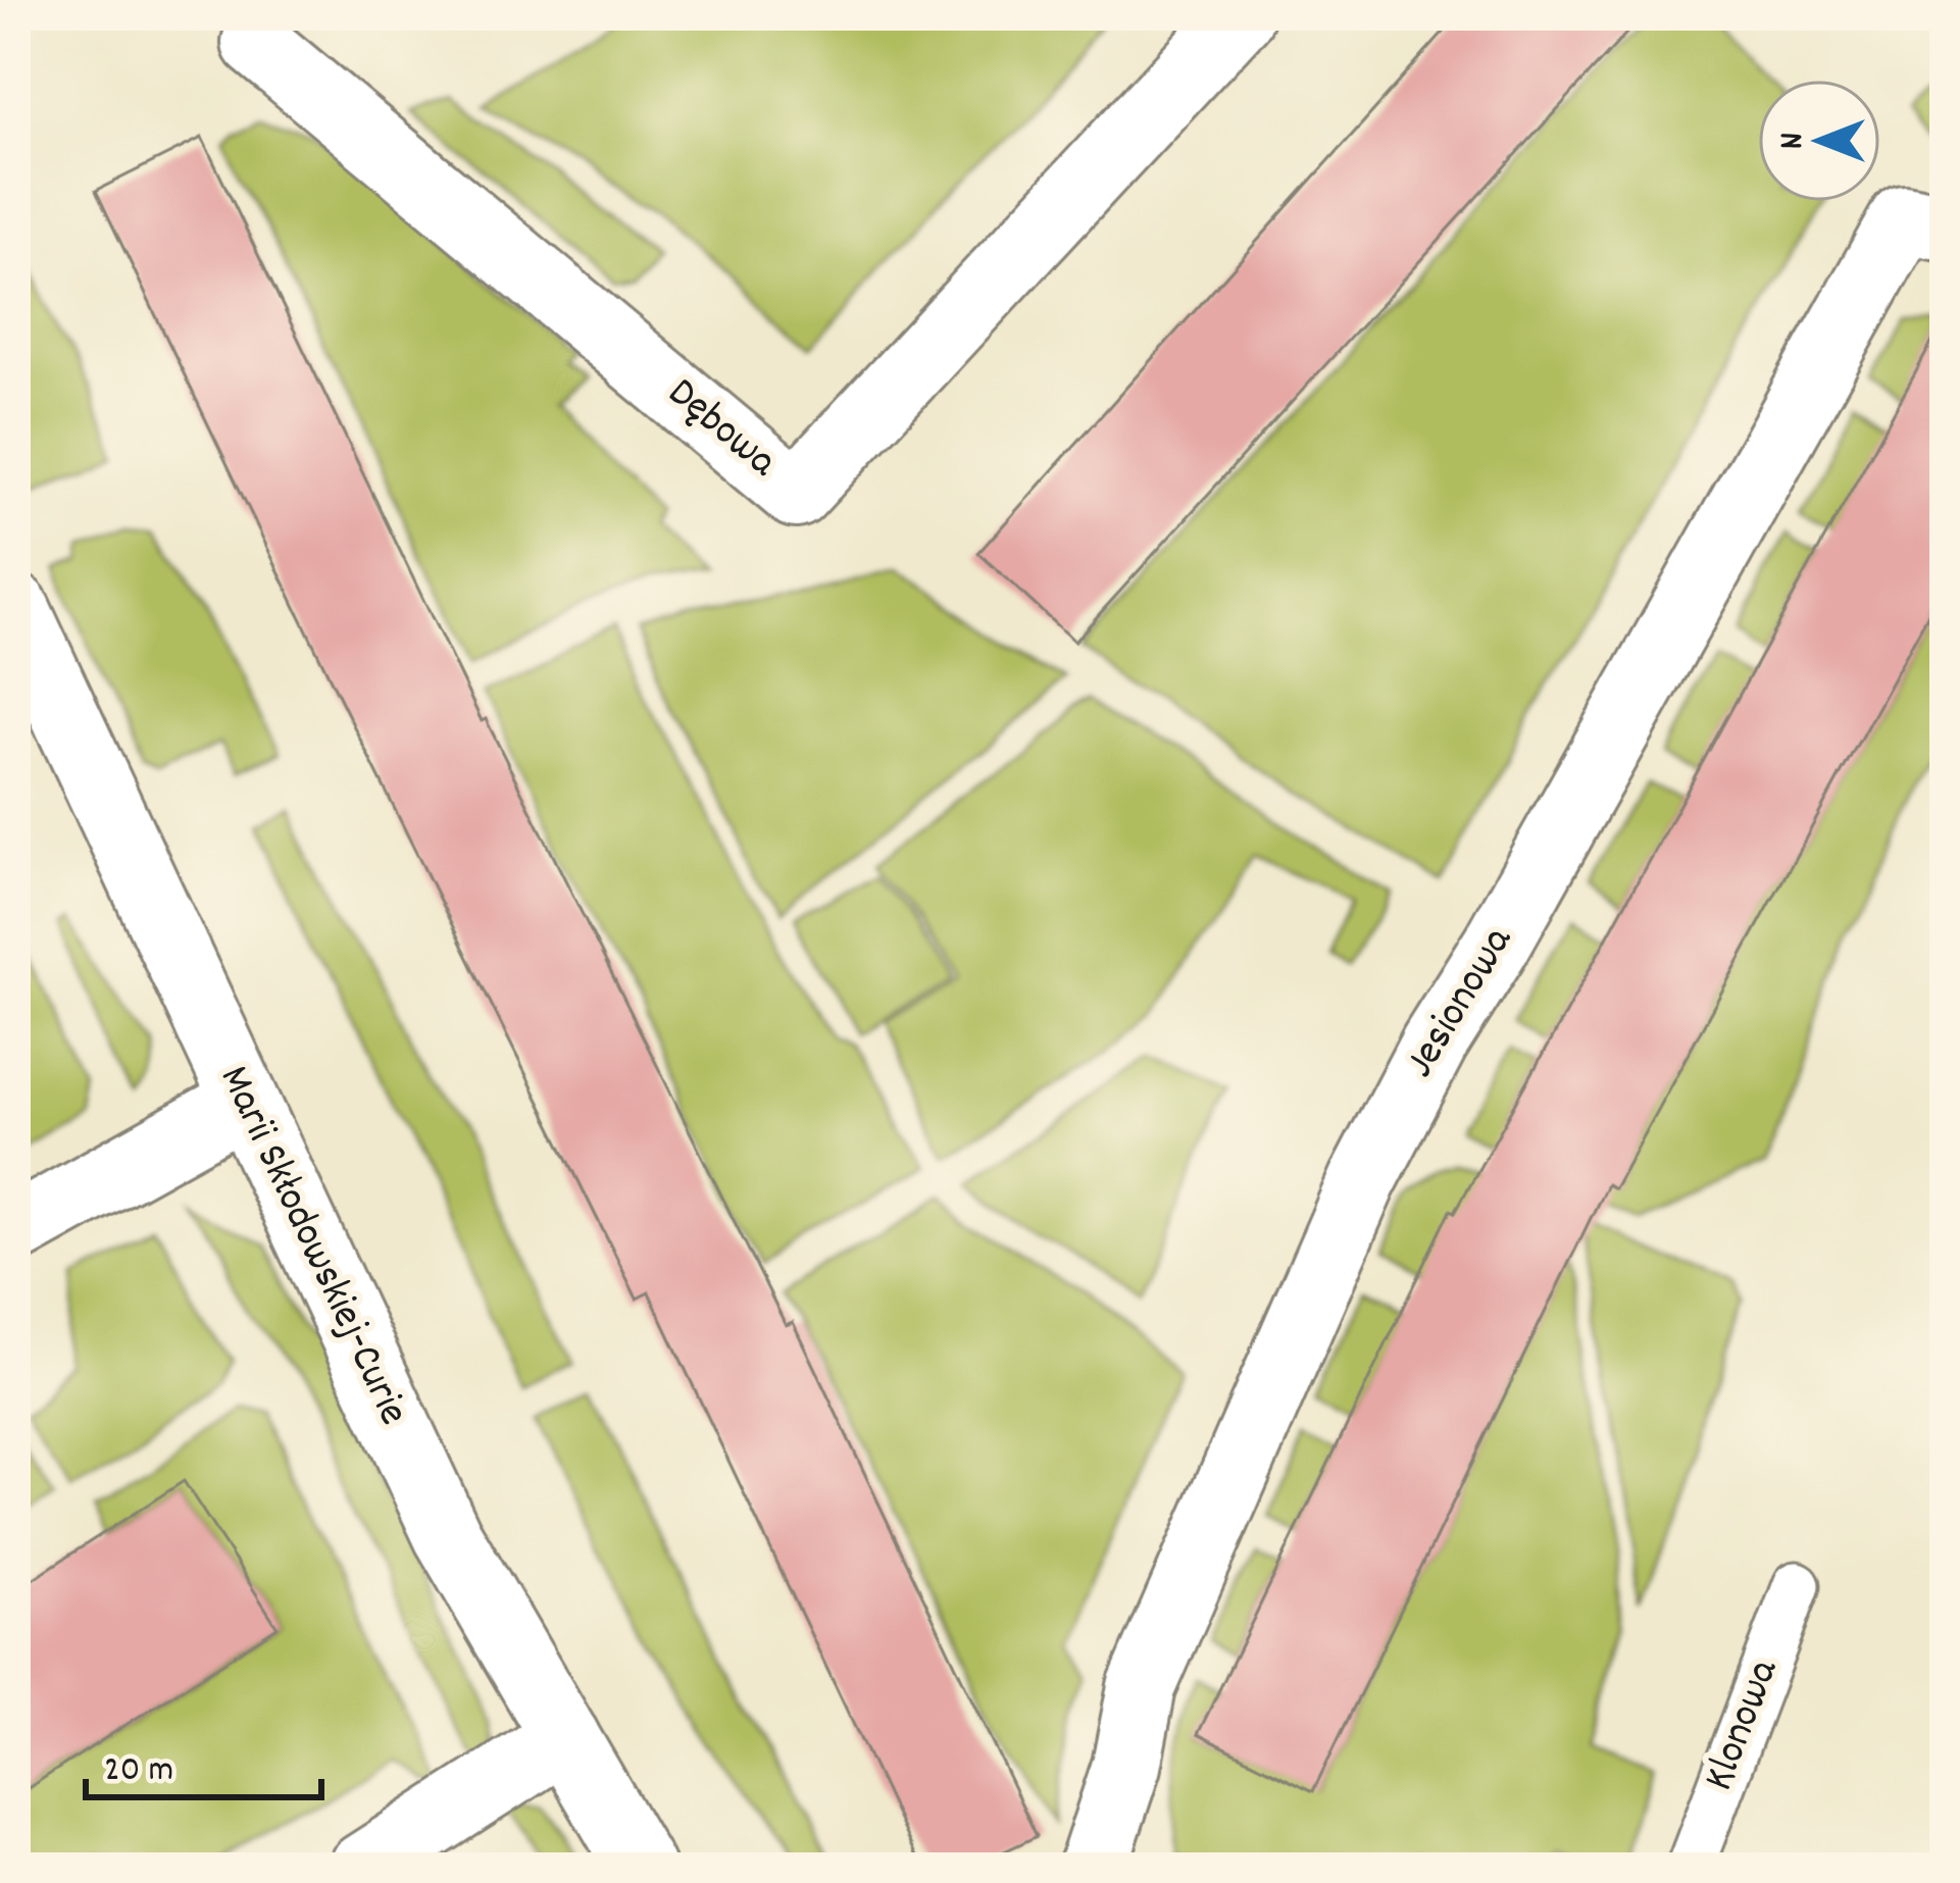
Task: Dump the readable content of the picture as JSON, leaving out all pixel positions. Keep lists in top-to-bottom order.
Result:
{
  "streets": {
    "street": ["Dębowa", "Jesionowa", "Marii Skłodowskiej-Curie"],
    "lane": ["Klonowa"]
  },
  "scale_bar": "20 m",
  "north": "left"
}
